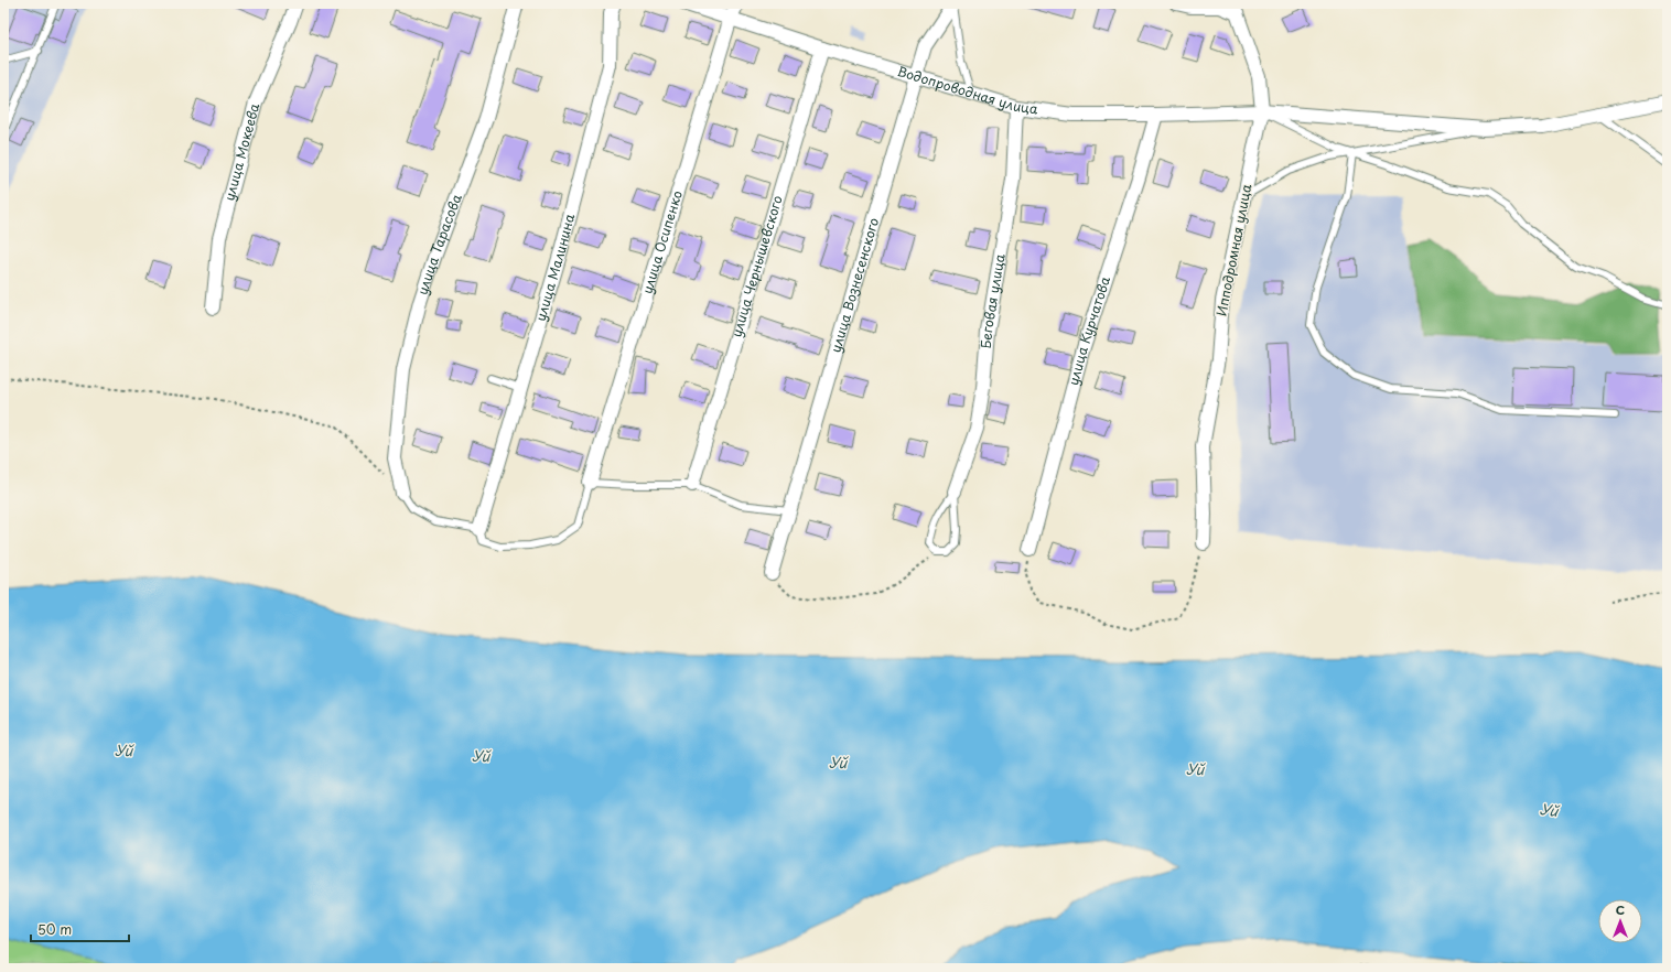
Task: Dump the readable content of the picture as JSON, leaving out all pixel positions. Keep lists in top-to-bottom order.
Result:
{
  "streets": {
    "street": [
      "Водопроводная улица",
      "улица Мокеева",
      "улица Осипенко",
      "улица Тарасова",
      "Ипподромная улица",
      "улица Чернышевского",
      "улица Малинина",
      "улица Вознесенского",
      "Беговая улица",
      "улица Курчатова"
    ]
  },
  "crossings": [
    ["Водопроводная улица", "улица Осипенко"],
    ["Водопроводная улица", "Ипподромная улица"],
    ["Водопроводная улица", "улица Чернышевского"],
    ["Водопроводная улица", "улица Вознесенского"],
    ["Водопроводная улица", "Беговая улица"],
    ["Водопроводная улица", "улица Курчатова"]
  ],
  "water": ["Уй"],
  "scale_bar": "50 m",
  "north": "top"
}
